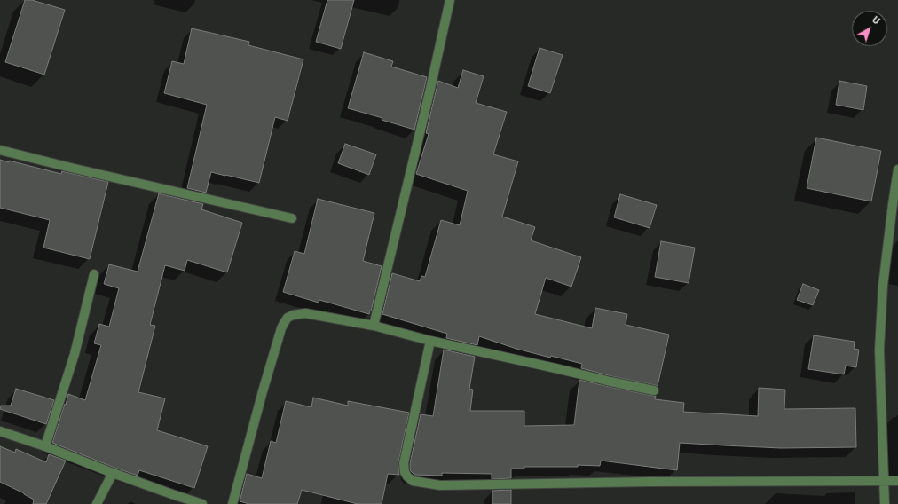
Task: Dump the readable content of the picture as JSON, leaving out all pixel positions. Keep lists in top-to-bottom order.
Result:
{
  "north": "top right"
}
